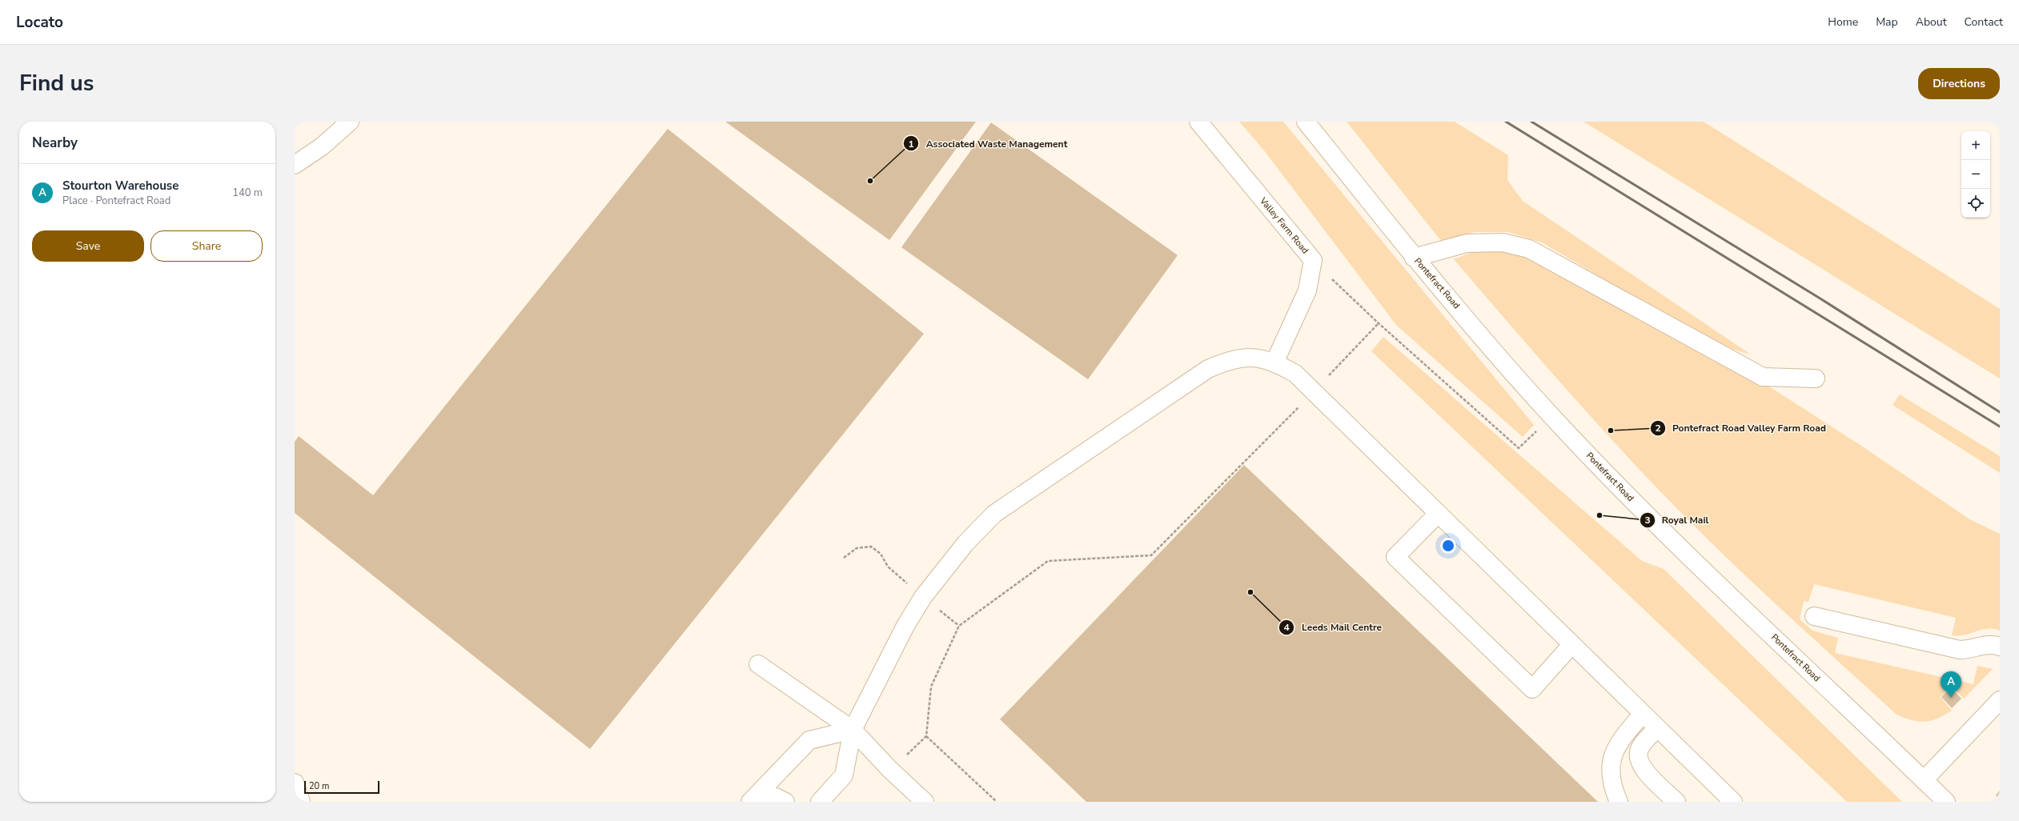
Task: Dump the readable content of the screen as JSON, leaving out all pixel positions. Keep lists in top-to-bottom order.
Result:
{
  "streets": {
    "main road": ["Valley Farm Road", "Pontefract Road"]
  },
  "places": [
    "Associated Waste Management",
    "Pontefract Road Valley Farm Road",
    "Royal Mail",
    "Leeds Mail Centre"
  ],
  "scale_bar": "20 m",
  "page": {
    "header": "Locato",
    "nav": [
      "Home",
      "Map",
      "About",
      "Contact"
    ],
    "title": "Find us",
    "buttons": [
      "Directions",
      ["Save", "Share"]
    ],
    "heading": "Nearby",
    "map_buttons": ["+", "−"],
    "list": [
      {
        "mark": "A",
        "name": "Stourton Warehouse",
        "note": "Place · Pontefract Road",
        "value": "140 m"
      }
    ],
    "pins": "A",
    "scale": "20 m"
  }
}
